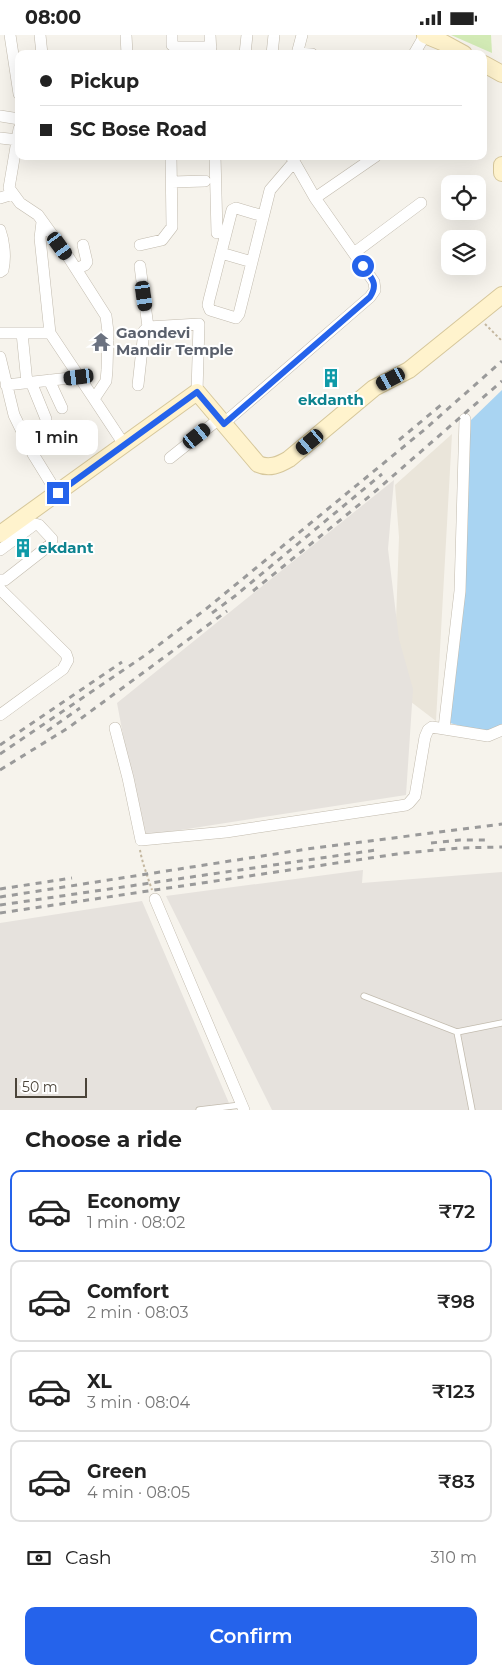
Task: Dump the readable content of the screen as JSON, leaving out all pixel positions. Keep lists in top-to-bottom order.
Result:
{
  "places": {
    "temple": ["Gaondevi Mandir Temple"],
    "building": ["ekdanth", "ekdant"]
  },
  "scale_bar": "50 m",
  "page": {
    "status": "08:00",
    "banner": ["Pickup", "SC Bose Road"],
    "bubble": "1 min",
    "scale": "50 m",
    "heading": "Choose a ride",
    "list": [
      {
        "name": "Economy",
        "note": "1 min · 08:02",
        "value": "₹72"
      },
      {
        "name": "Comfort",
        "note": "2 min · 08:03",
        "value": "₹98"
      },
      {
        "name": "XL",
        "note": "3 min · 08:04",
        "value": "₹123"
      },
      {
        "name": "Green",
        "note": "4 min · 08:05",
        "value": "₹83"
      }
    ],
    "pay": ["Cash", "310 m"],
    "buttons": "Confirm"
  }
}
